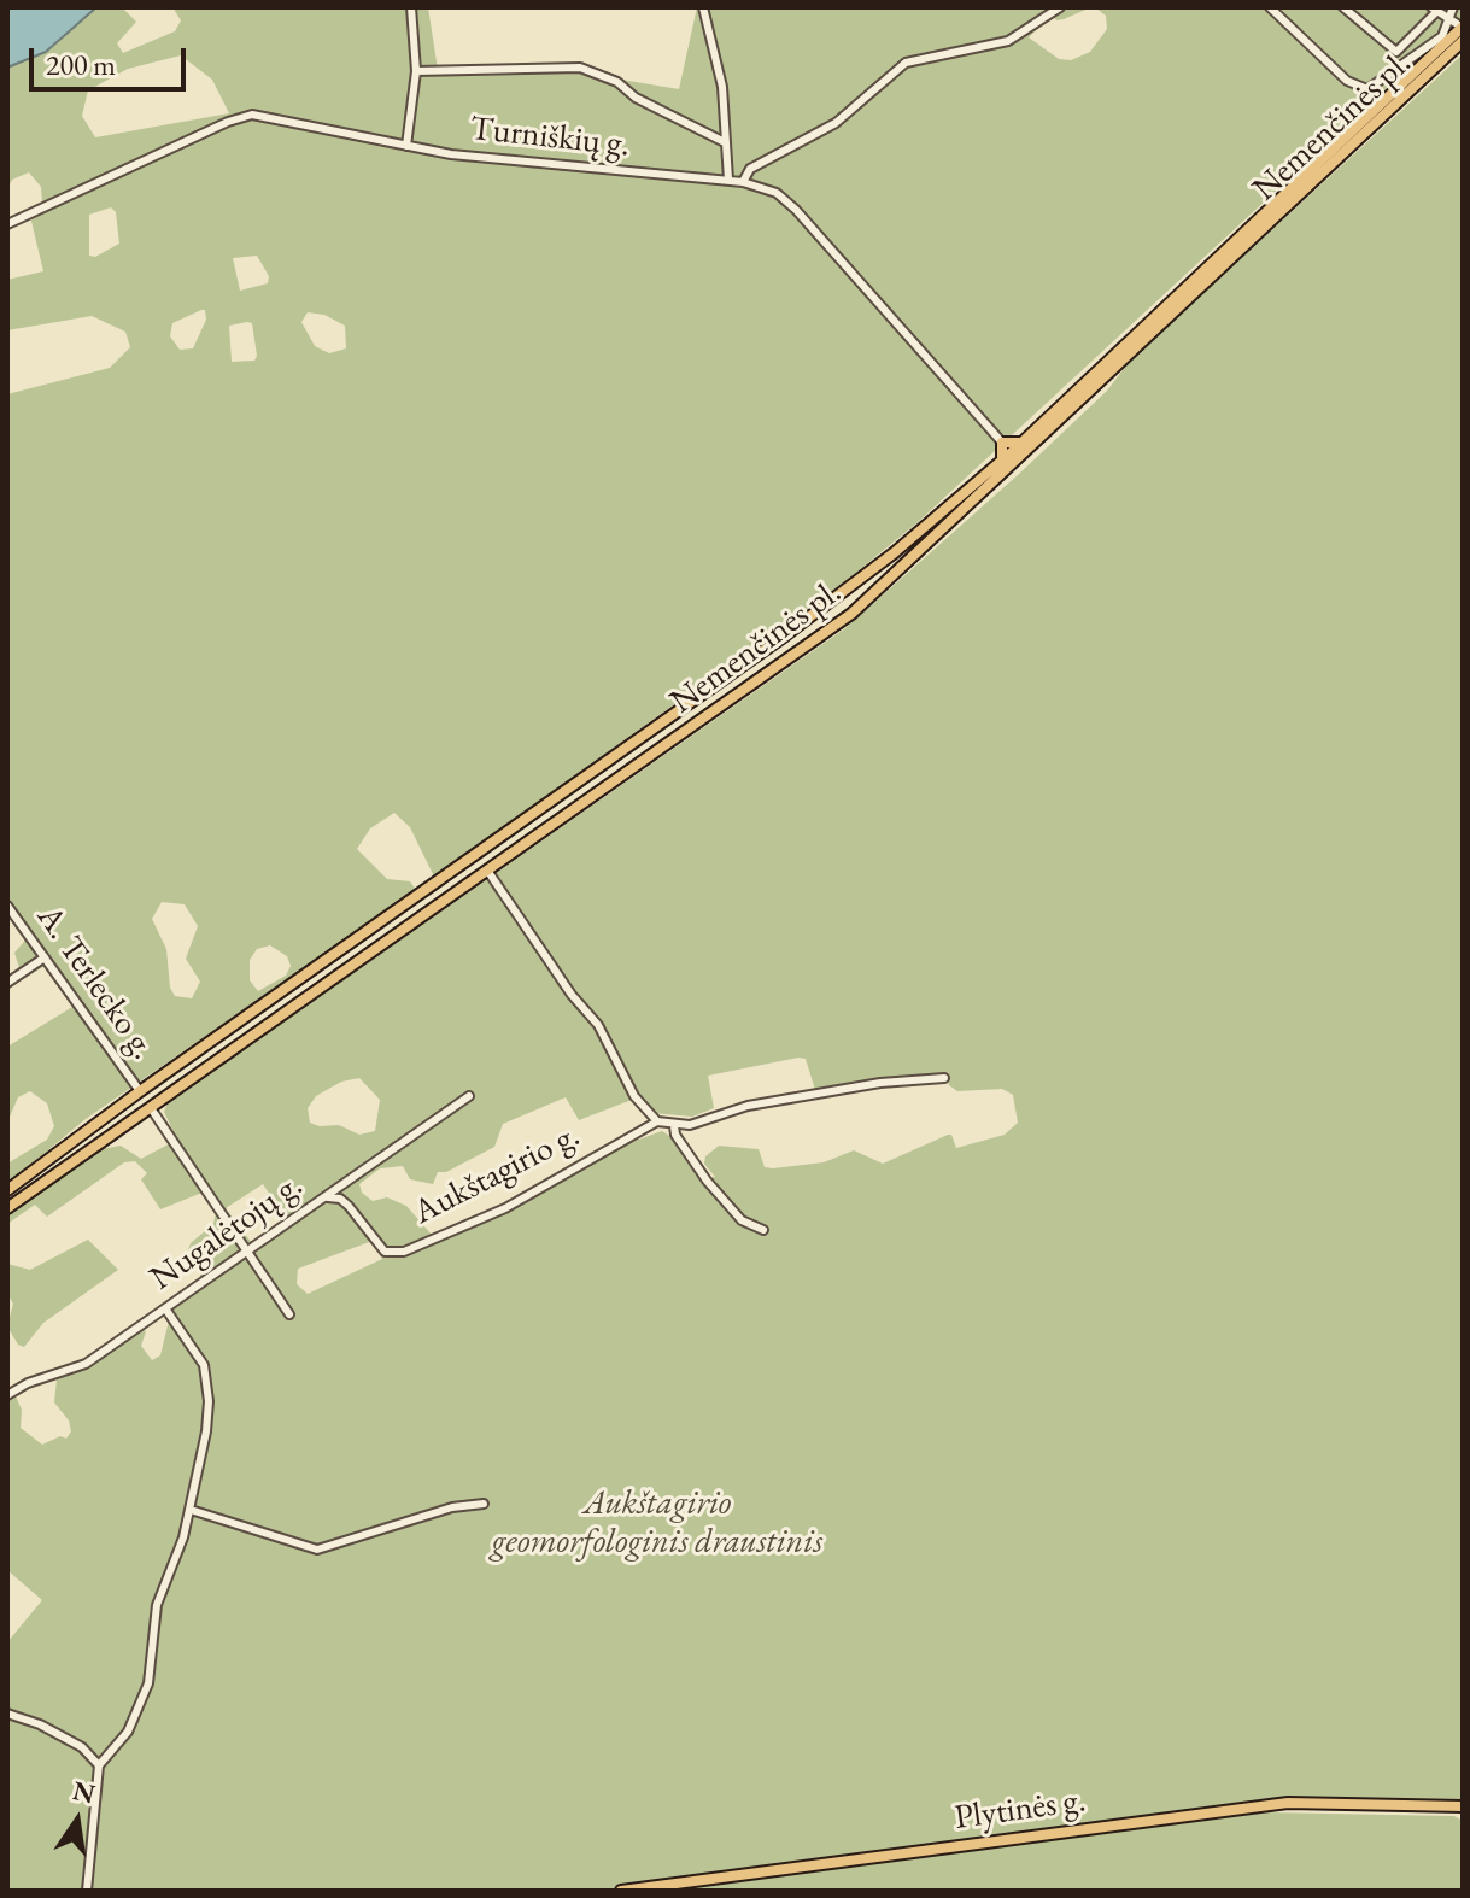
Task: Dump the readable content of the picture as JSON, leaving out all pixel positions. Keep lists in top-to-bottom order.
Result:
{
  "streets": {
    "main road": ["Nemenčinės pl.", "Plytinės g."],
    "street": [
      "Turniškių g.",
      "A. Terlecko g.",
      "Aukštagirio g.",
      "Nugalėtojų g."
    ]
  },
  "crossings": [
    ["Nemenčinės pl.", "A. Terlecko g."],
    ["Aukštagirio g.", "Nugalėtojų g."]
  ],
  "parks": ["Aukštagirio geomorfologinis draustinis"],
  "scale_bar": "200 m",
  "north": "top"
}
